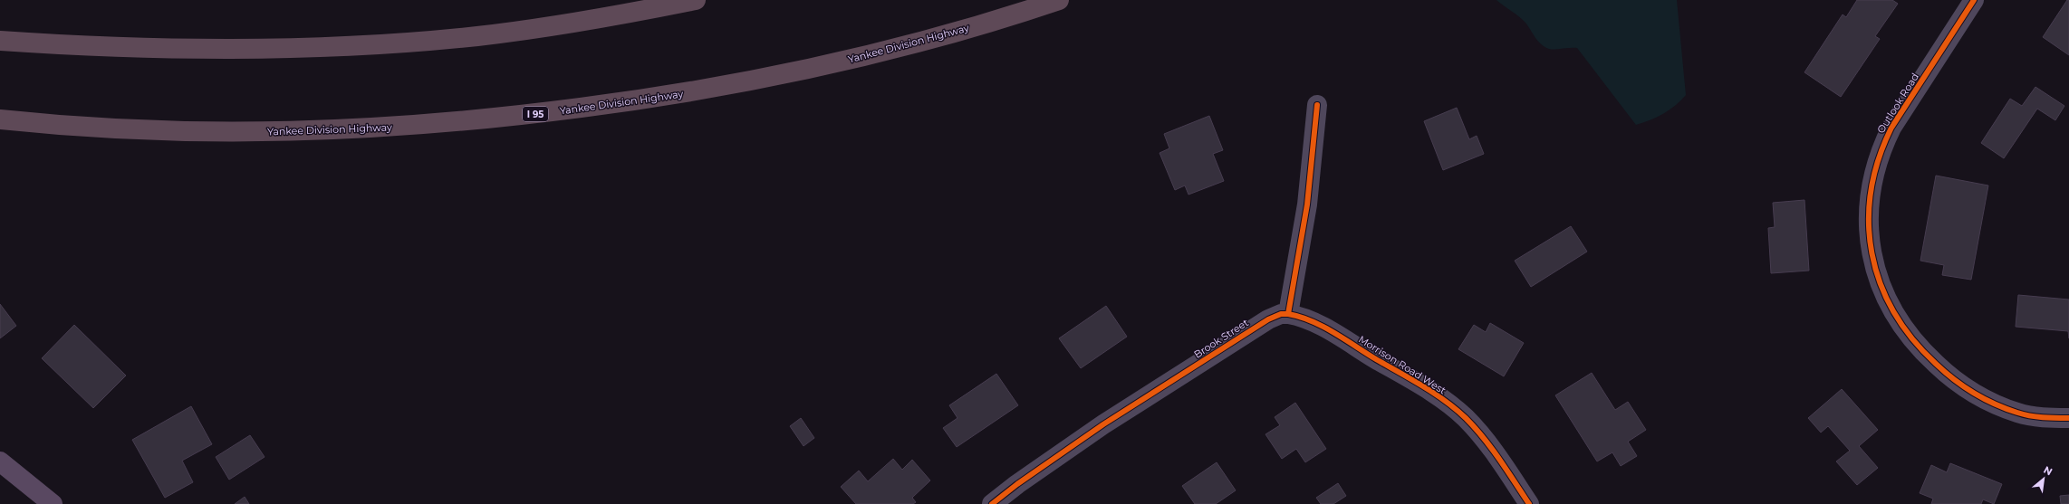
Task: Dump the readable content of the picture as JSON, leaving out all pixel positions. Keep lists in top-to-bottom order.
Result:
{
  "streets": {
    "highway": ["Yankee Division Highway", "I 95"],
    "street": ["Outlook Road", "Brook Street", "Morrison Road West"]
  },
  "crossings": [
    ["Brook Street", "Morrison Road West"]
  ],
  "north": "top right"
}
